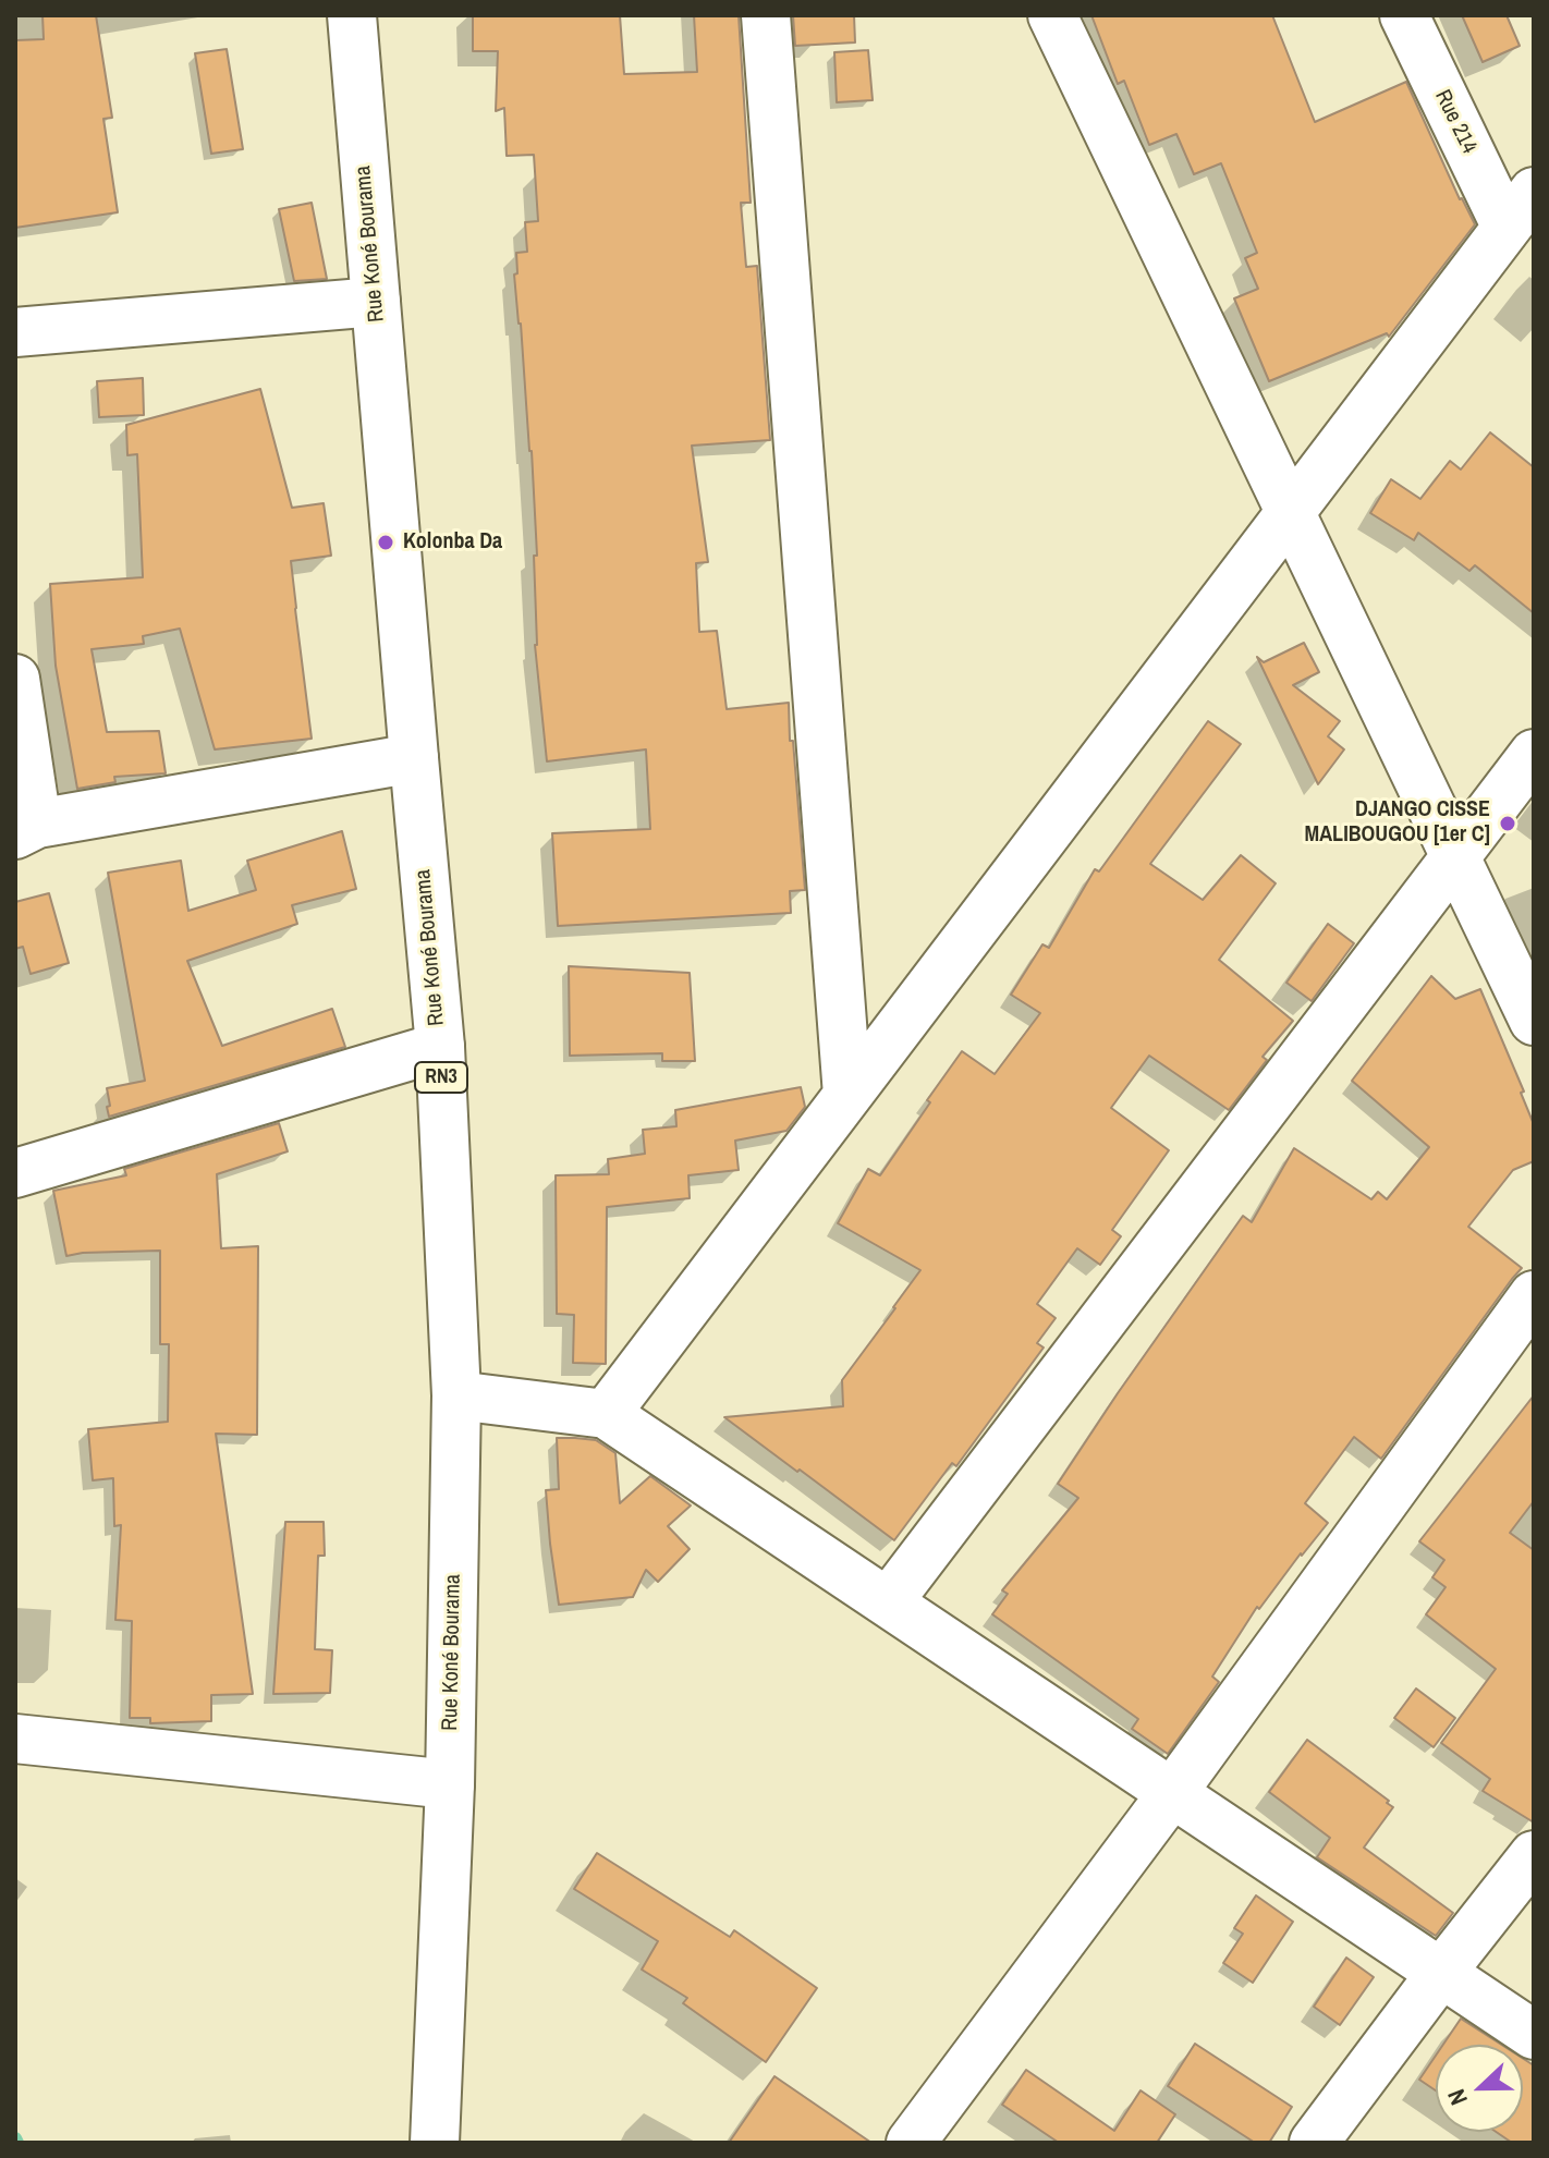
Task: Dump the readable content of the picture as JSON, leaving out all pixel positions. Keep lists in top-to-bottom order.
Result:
{
  "streets": {
    "main road": ["Rue 214", "Rue Koné Bourama", "RN3"]
  },
  "places": ["Kolonba Da", "DJANGO CISSE MALIBOUGOU [1er C]"],
  "north": "left"
}
